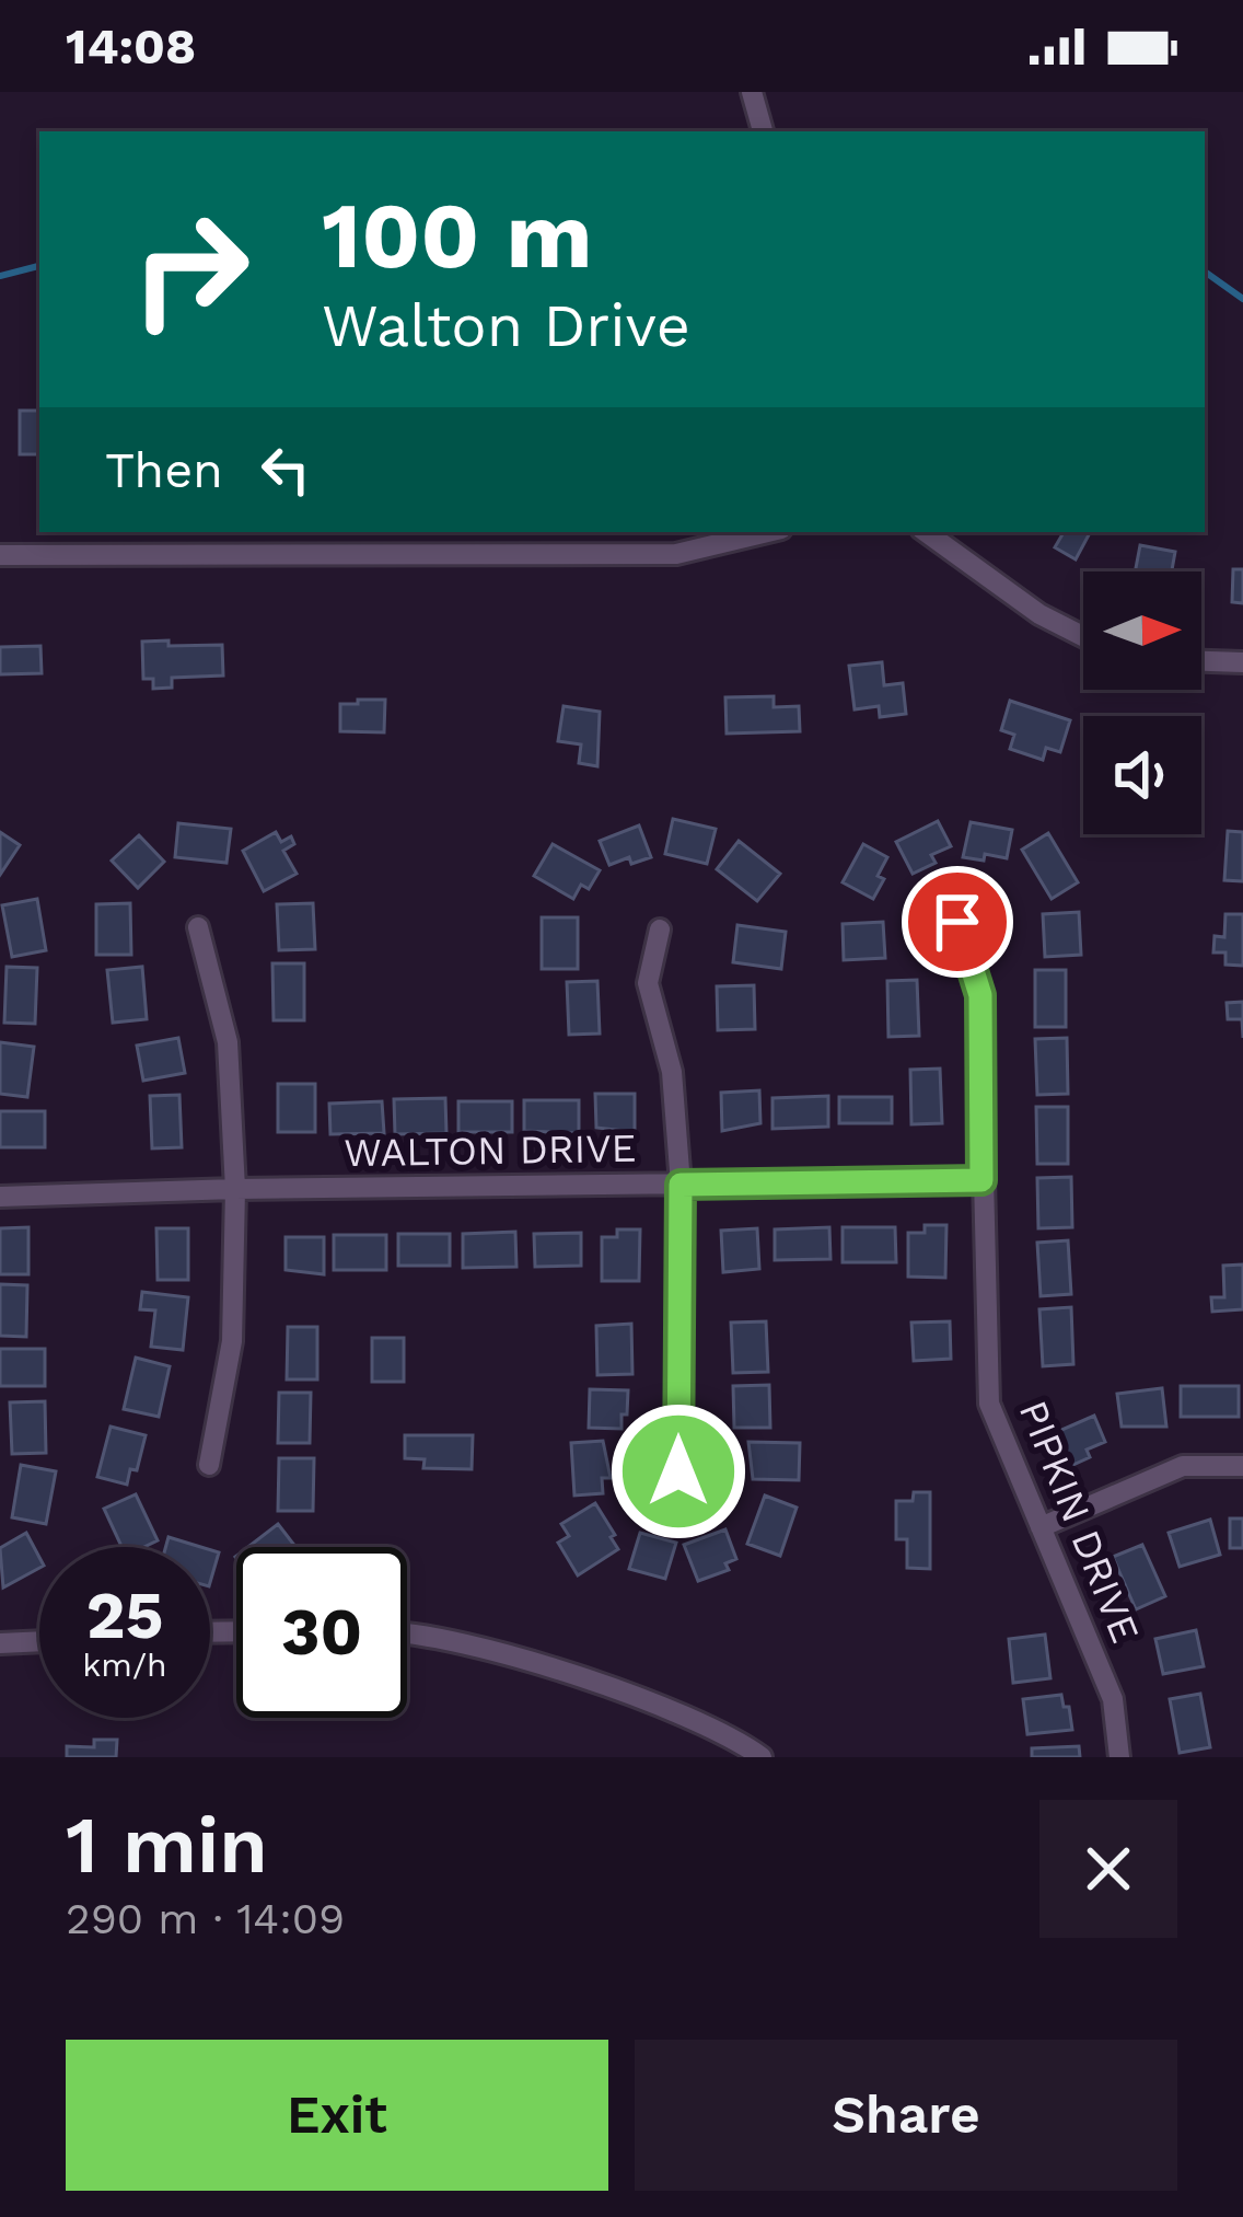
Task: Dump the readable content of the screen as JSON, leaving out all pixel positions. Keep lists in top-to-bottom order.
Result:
{
  "streets": {
    "street": ["WALTON DRIVE", "PIPKIN DRIVE"]
  },
  "crossings": [
    ["WALTON DRIVE", "PIPKIN DRIVE"]
  ],
  "north": "right",
  "page": {
    "status": "14:08",
    "turn": ["100 m", "Walton Drive"],
    "then": "Then",
    "speed": "25 km/h",
    "limit": "30",
    "heading": ["1 min", "290 m · 14:09"],
    "buttons": ["Exit", "Share"]
  }
}
